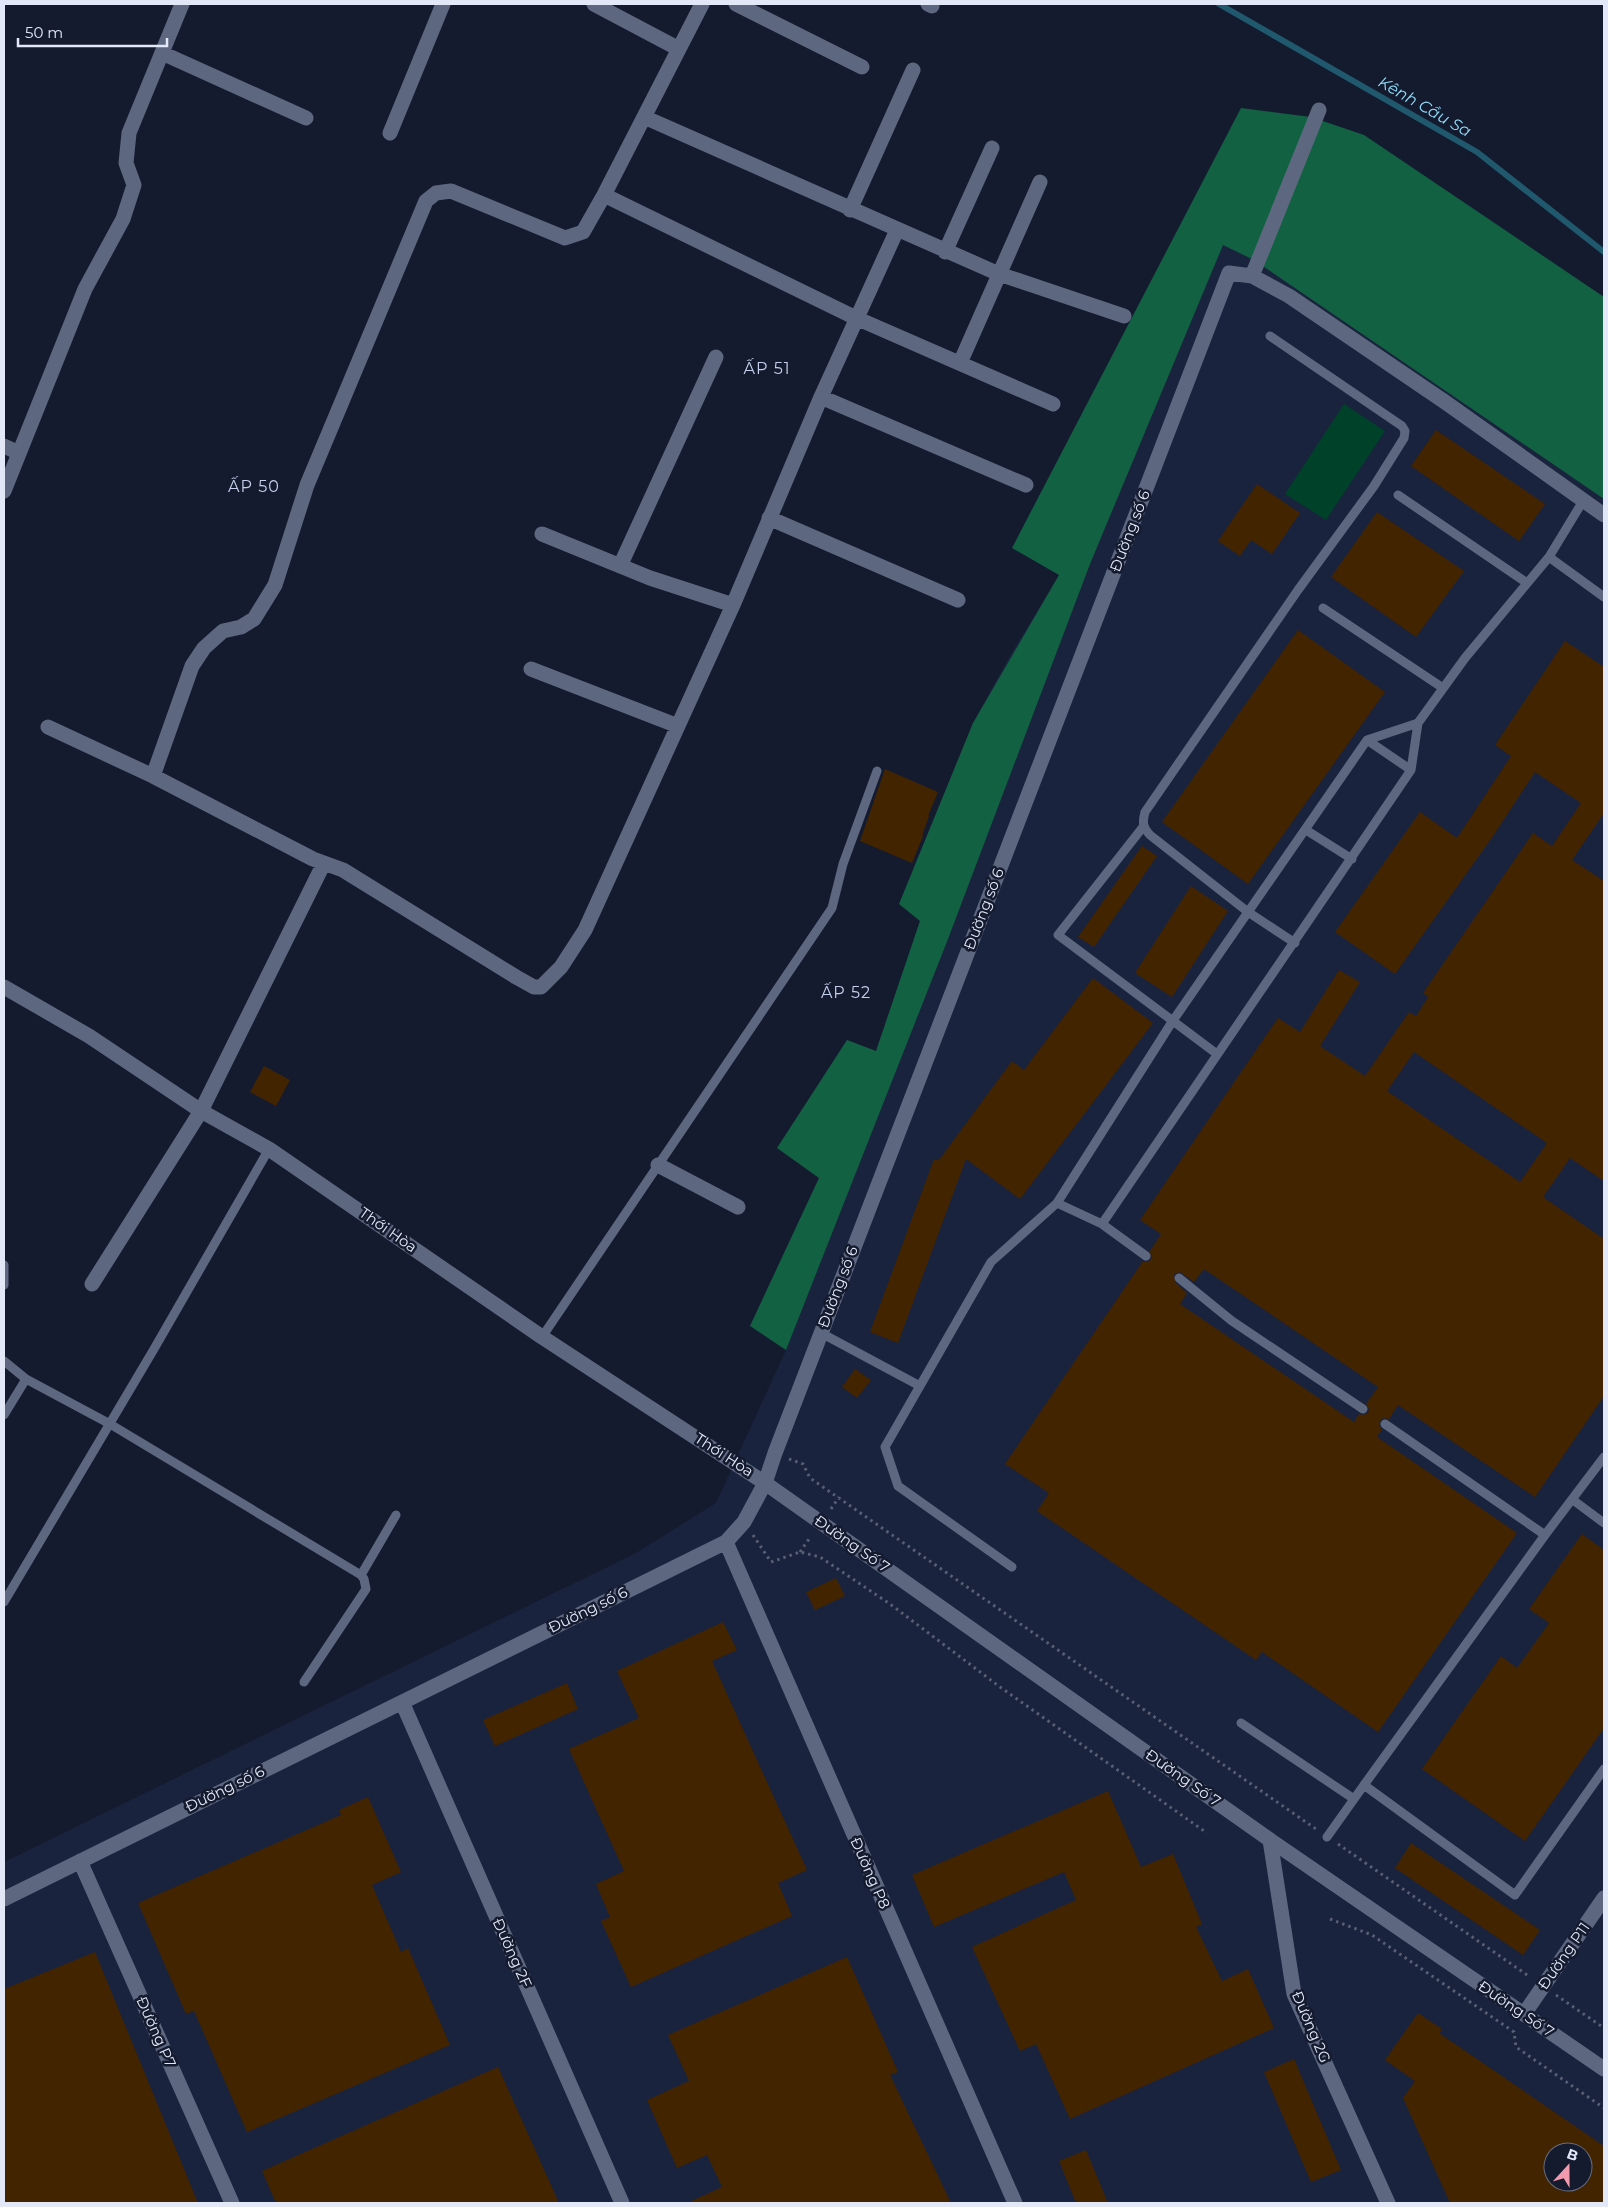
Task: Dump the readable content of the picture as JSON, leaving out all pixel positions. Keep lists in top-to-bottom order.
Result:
{
  "streets": {
    "street": [
      "Đường số 6",
      "Thới Hòa",
      "Đường Số 7",
      "Đường P8",
      "Đường 2F",
      "Đường P11",
      "Đường 2G",
      "Đường P7"
    ]
  },
  "crossings": [
    ["Đường số 6", "Thới Hòa"],
    ["Đường số 6", "Đường Số 7"],
    ["Đường số 6", "Đường P8"],
    ["Đường số 6", "Đường 2F"],
    ["Đường số 6", "Đường P7"],
    ["Thới Hòa", "Đường Số 7"],
    ["Đường Số 7", "Đường P11"],
    ["Đường Số 7", "Đường 2G"]
  ],
  "districts": ["ẤP 51", "ẤP 50", "ẤP 52"],
  "water": ["Kênh Cầu Sa"],
  "scale_bar": "50 m",
  "north": "top"
}
